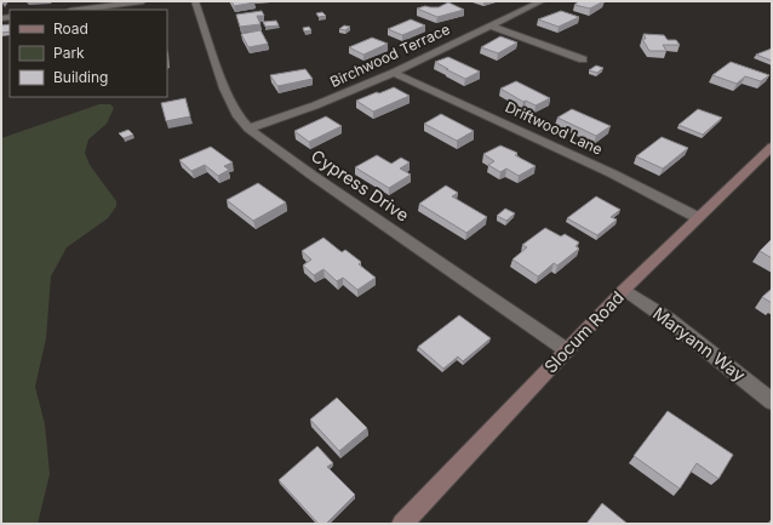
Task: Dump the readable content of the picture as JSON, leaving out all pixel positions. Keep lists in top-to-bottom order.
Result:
{
  "streets": {
    "main road": ["Slocum Road"],
    "street": [
      "Birchwood Terrace",
      "Driftwood Lane",
      "Cypress Drive",
      "Maryann Way"
    ]
  },
  "crossings": [
    ["Birchwood Terrace", "Driftwood Lane"],
    ["Birchwood Terrace", "Cypress Drive"],
    ["Driftwood Lane", "Slocum Road"],
    ["Cypress Drive", "Slocum Road"],
    ["Slocum Road", "Maryann Way"]
  ],
  "legend": ["Road", "Park", "Building"]
}
